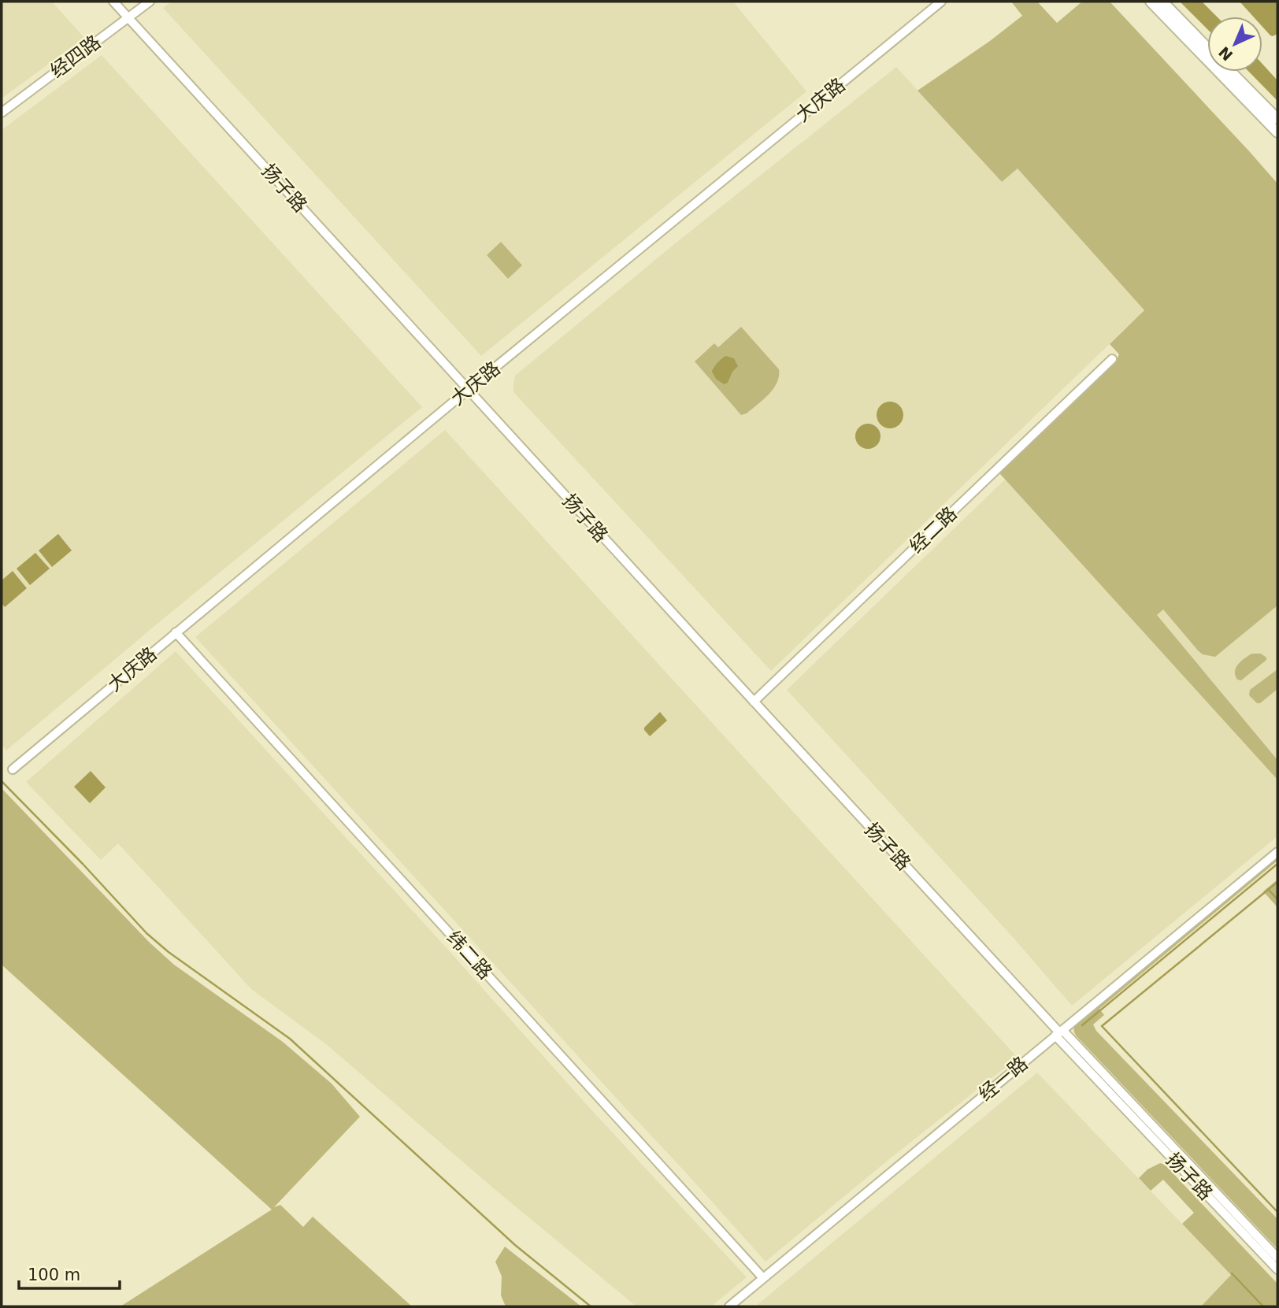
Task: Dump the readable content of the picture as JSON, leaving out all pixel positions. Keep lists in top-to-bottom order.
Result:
{
  "streets": {
    "street": [
      "经四路",
      "大庆路",
      "扬子路",
      "经二路",
      "纬二路",
      "经一路"
    ]
  },
  "crossings": [
    ["经四路", "扬子路"],
    ["大庆路", "扬子路"],
    ["大庆路", "纬二路"],
    ["扬子路", "经二路"],
    ["扬子路", "经一路"],
    ["纬二路", "经一路"]
  ],
  "scale_bar": "100 m",
  "north": "bottom left"
}
